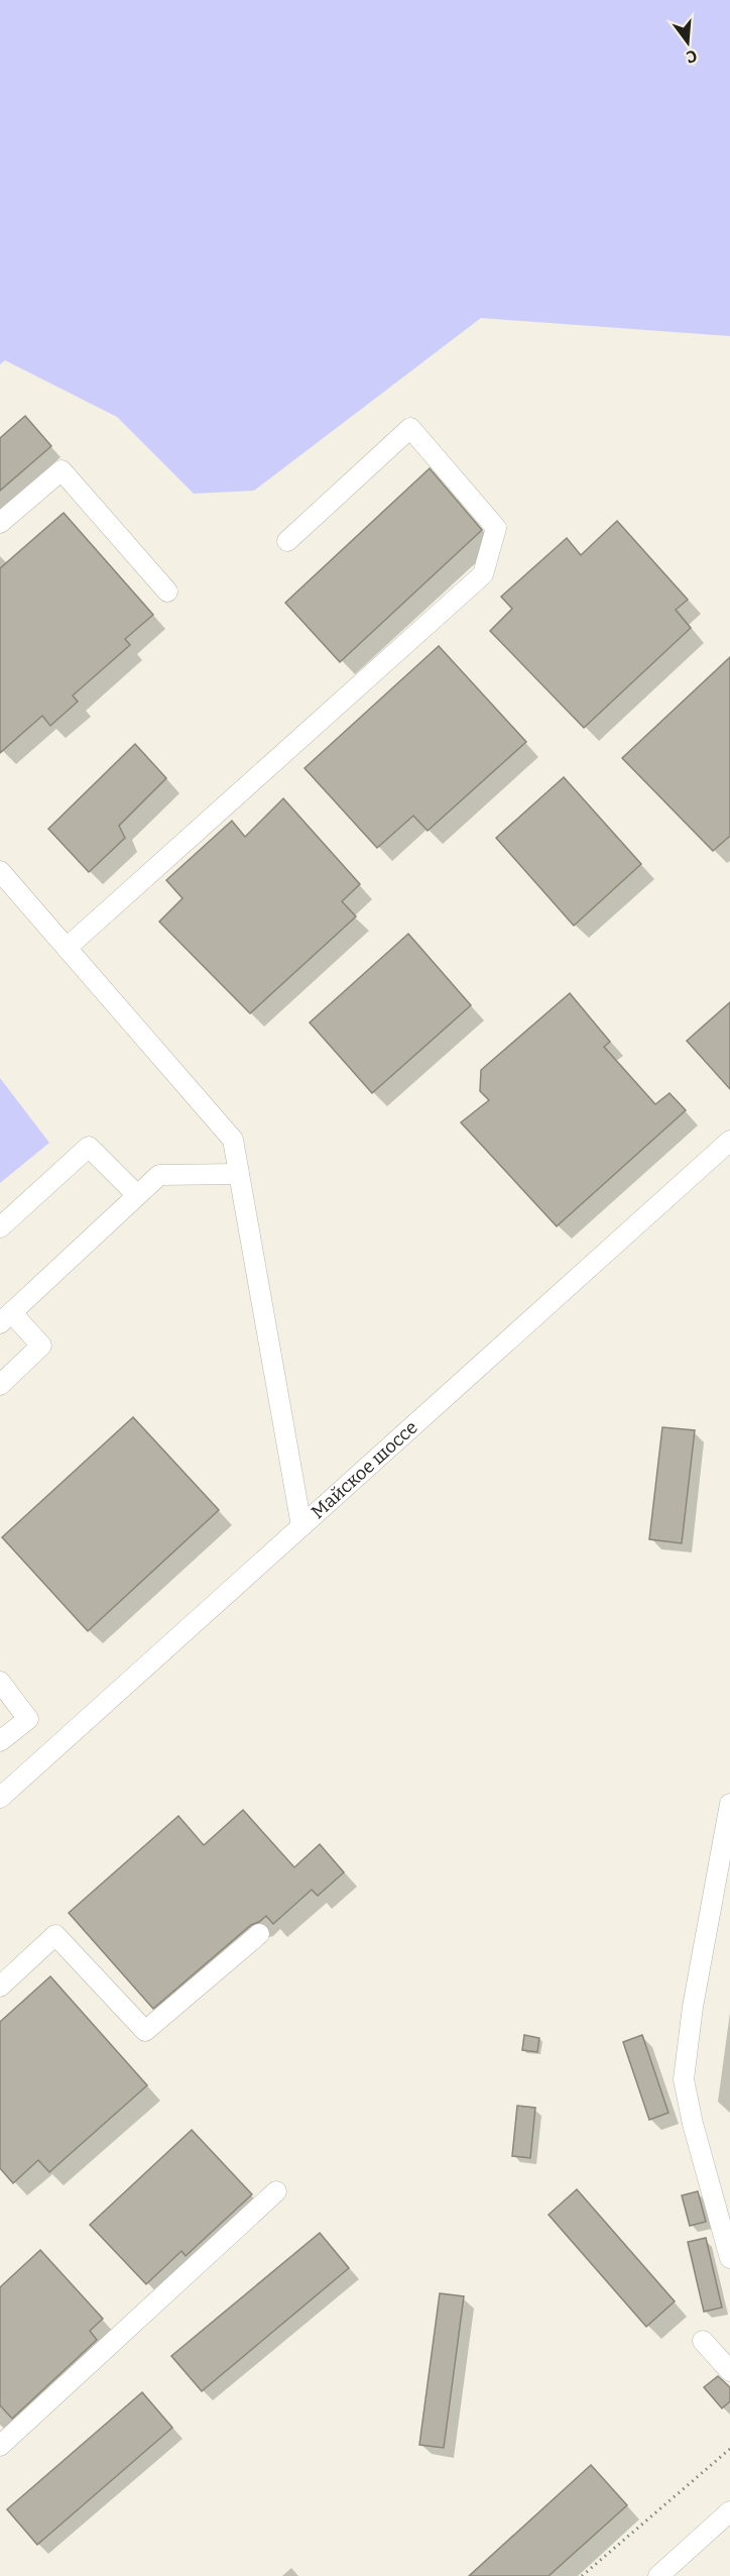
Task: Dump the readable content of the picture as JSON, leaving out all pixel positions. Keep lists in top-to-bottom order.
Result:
{
  "streets": {
    "street": ["Майское шоссе"]
  },
  "north": "bottom"
}
